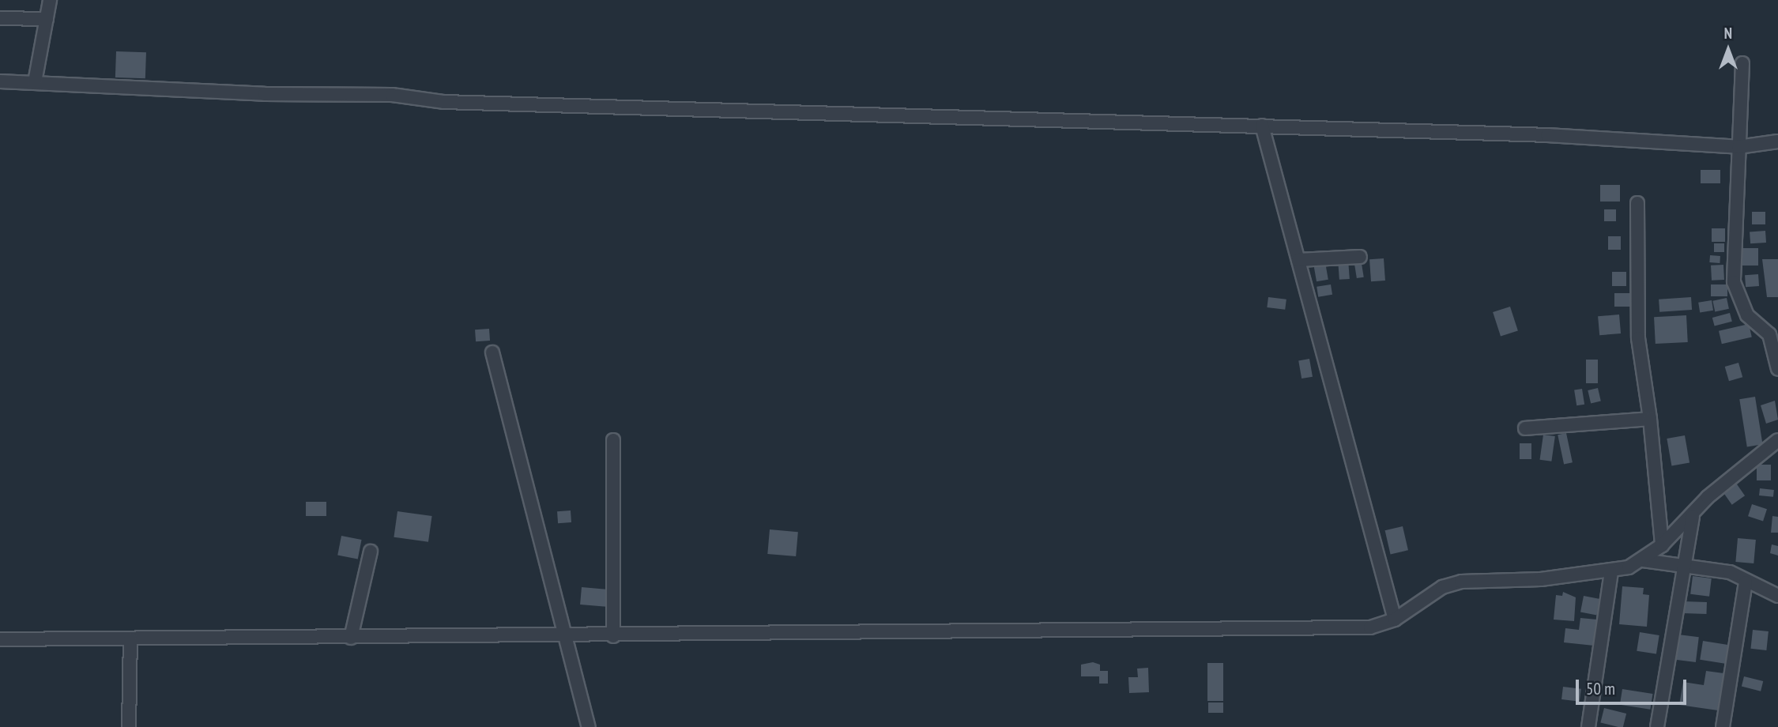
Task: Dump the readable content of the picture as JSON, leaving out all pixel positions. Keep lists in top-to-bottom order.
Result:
{
  "scale_bar": "50 m",
  "north": "top"
}
